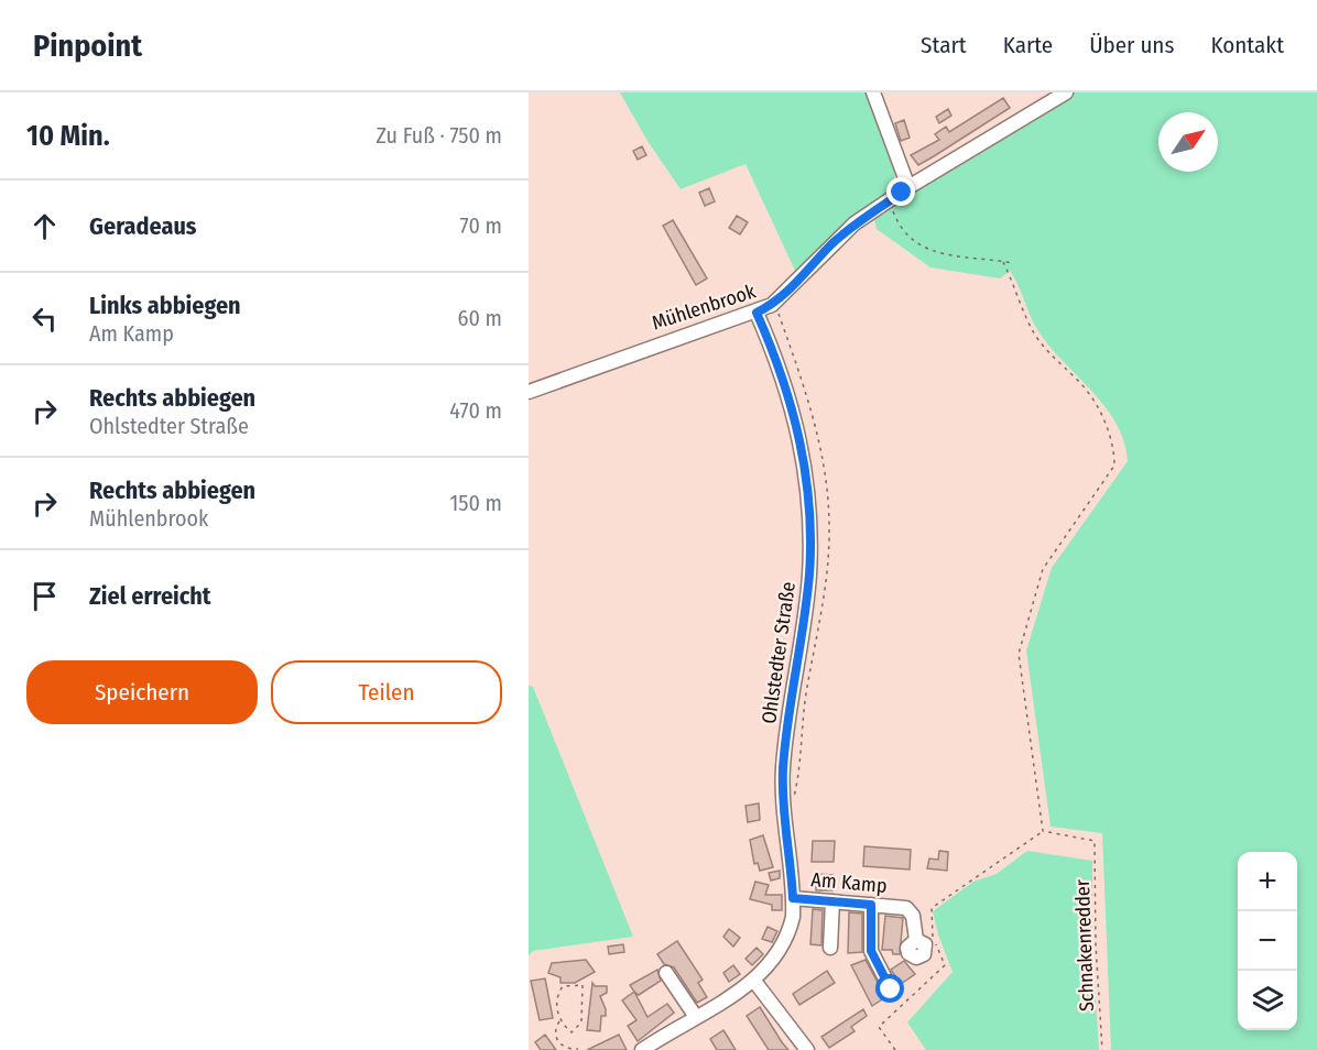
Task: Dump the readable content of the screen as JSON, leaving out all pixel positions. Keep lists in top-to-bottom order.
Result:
{
  "streets": {
    "street": ["Mühlenbrook", "Ohlstedter Straße", "Am Kamp"],
    "path": ["Schnakenredder"]
  },
  "crossings": [
    ["Mühlenbrook", "Ohlstedter Straße"],
    ["Ohlstedter Straße", "Am Kamp"]
  ],
  "north": "top right",
  "page": {
    "header": "Pinpoint",
    "nav": [
      "Start",
      "Karte",
      "Über uns",
      "Kontakt"
    ],
    "heading": ["10 Min.", "Zu Fuß · 750 m"],
    "list": [
      ["Geradeaus", "70 m"],
      ["Links abbiegen", "Am Kamp", "60 m"],
      ["Rechts abbiegen", "Ohlstedter Straße", "470 m"],
      ["Rechts abbiegen", "Mühlenbrook", "150 m"],
      "Ziel erreicht"
    ],
    "buttons": ["Speichern", "Teilen"],
    "map_buttons": ["+", "−"]
  }
}
